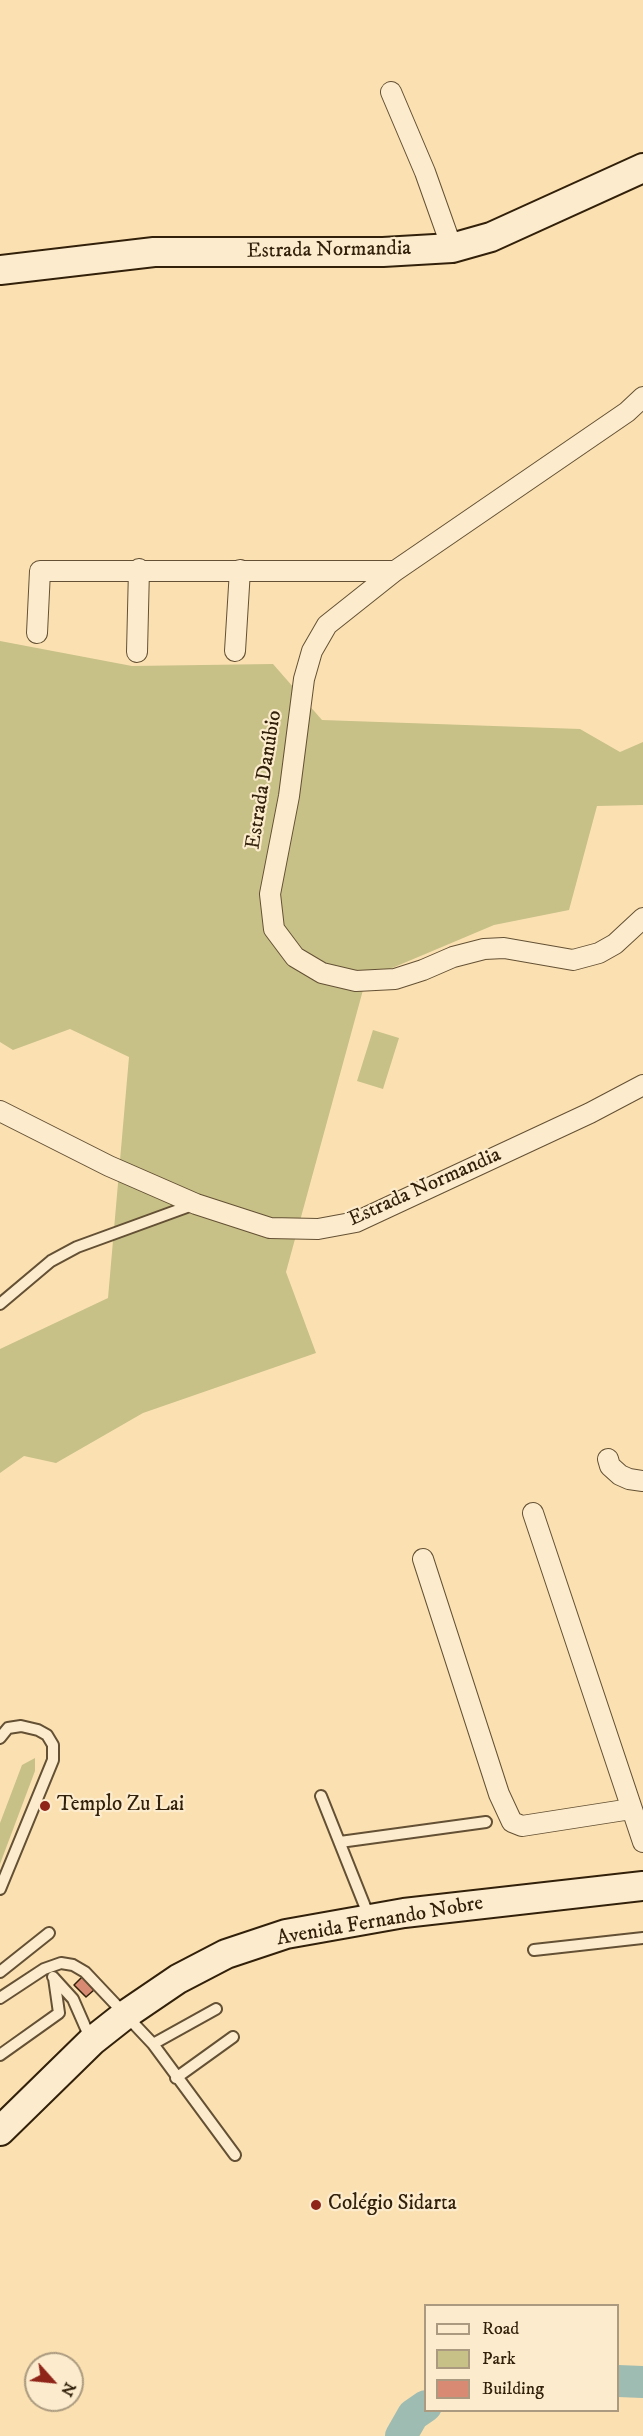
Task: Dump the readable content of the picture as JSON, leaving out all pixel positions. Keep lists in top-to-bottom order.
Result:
{
  "streets": {
    "main road": ["Estrada Normandia", "Avenida Fernando Nobre"],
    "street": ["Estrada Danúbio"]
  },
  "places": ["Templo Zu Lai", "Colégio Sidarta"],
  "legend": ["Road", "Park", "Building"],
  "north": "bottom right"
}
